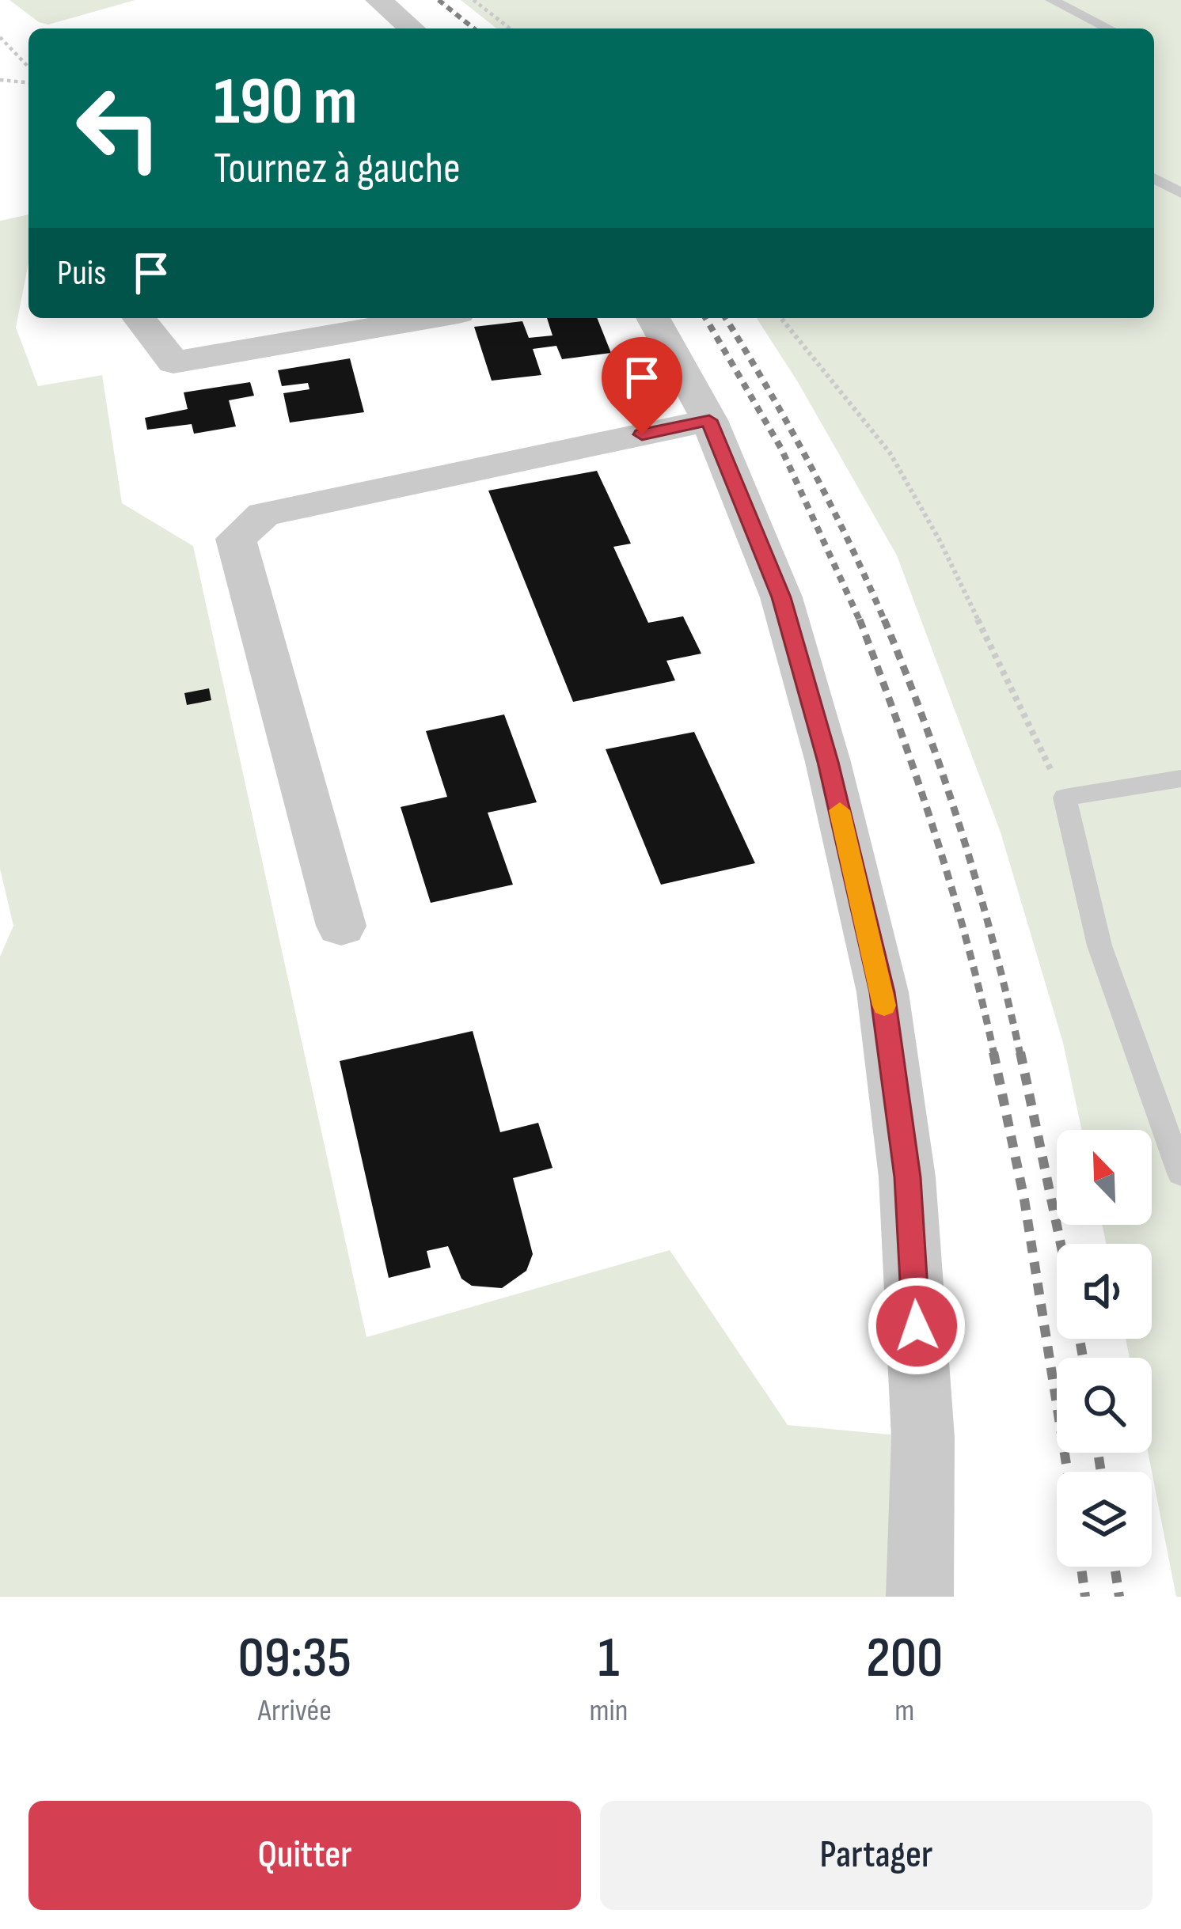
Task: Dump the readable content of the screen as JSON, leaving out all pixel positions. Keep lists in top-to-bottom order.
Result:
{
  "north": "top left",
  "page": {
    "turn": ["190 m", "Tournez à gauche"],
    "then": "Puis",
    "eta": [
      "09:35",
      "Arrivée",
      "1",
      "min",
      "200",
      "m"
    ],
    "buttons": ["Quitter", "Partager"]
  }
}
